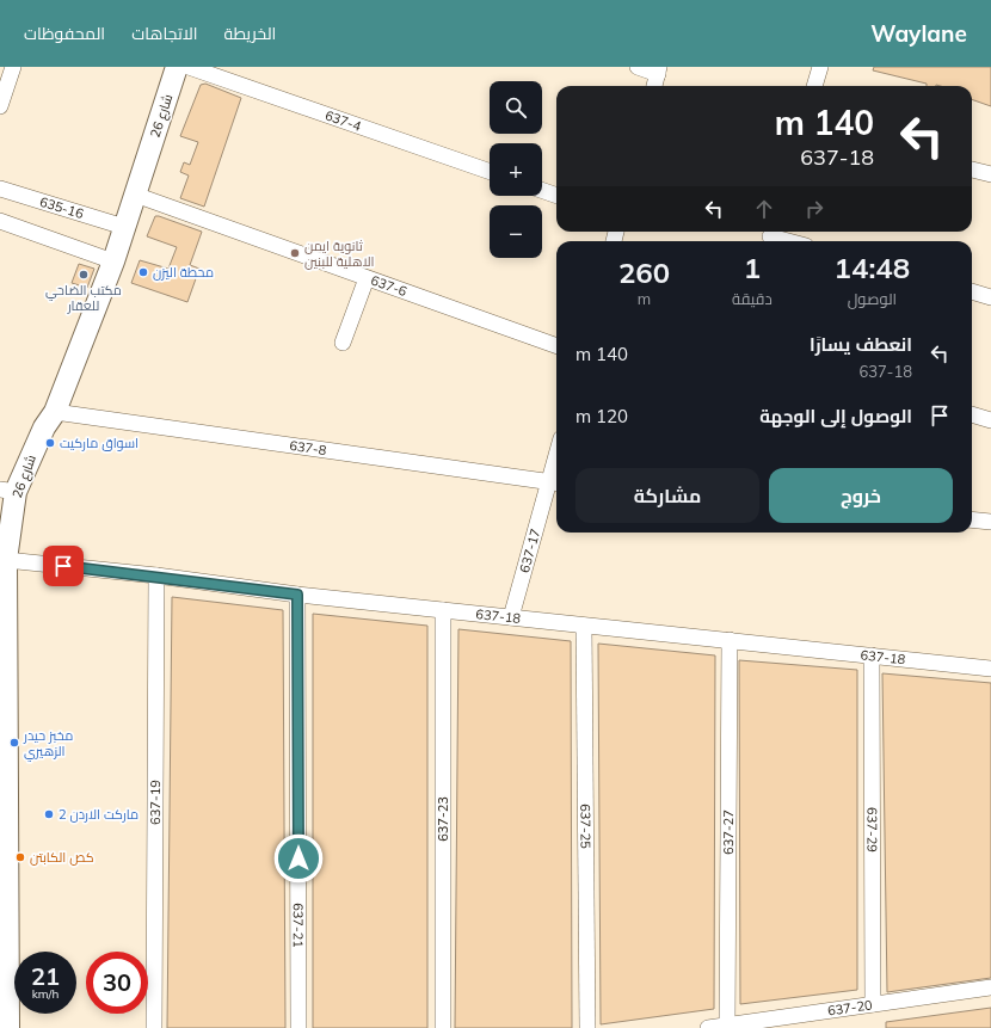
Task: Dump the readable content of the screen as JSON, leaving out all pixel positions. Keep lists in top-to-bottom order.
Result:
{
  "streets": {
    "street": [
      "شارع 26",
      "637-4",
      "635-16",
      "637-6",
      "637-8",
      "637-17",
      "637-18",
      "637-19",
      "637-23",
      "637-25",
      "637-29",
      "637-27",
      "637-21",
      "637-20"
    ]
  },
  "crossings": [
    ["شارع 26", "635-16"],
    ["شارع 26", "637-6"],
    ["شارع 26", "637-8"],
    ["شارع 26", "637-18"],
    ["637-8", "637-17"],
    ["637-17", "637-18"],
    ["637-18", "637-19"],
    ["637-18", "637-23"],
    ["637-18", "637-25"],
    ["637-18", "637-29"],
    ["637-18", "637-27"],
    ["637-18", "637-21"],
    ["637-29", "637-20"],
    ["637-27", "637-20"]
  ],
  "places": [
    "ثانوية ايمن الاهلية للبنين",
    "محطة اليزن",
    "مكتب الضاحي للعقار",
    "اسواق ماركيت",
    "مخبز حيدر الزهيري",
    "ماركت الاردن 2",
    "كص الكابتن"
  ],
  "page": {
    "header": "Waylane",
    "nav": ["الخريطة", "الاتجاهات", "المحفوظات"],
    "map_buttons": ["+", "−"],
    "turn": ["140 m", "637-18"],
    "eta": [
      "14:48",
      "الوصول",
      "1",
      "دقيقة",
      "260",
      "m"
    ],
    "list": [
      {
        "name": "انعطف يسارًا",
        "note": "637-18",
        "value": "140 m"
      },
      {
        "name": "الوصول إلى الوجهة",
        "value": "120 m"
      }
    ],
    "buttons": ["خروج", "مشاركة"],
    "speed": "21 km/h",
    "limit": "30"
  }
}
